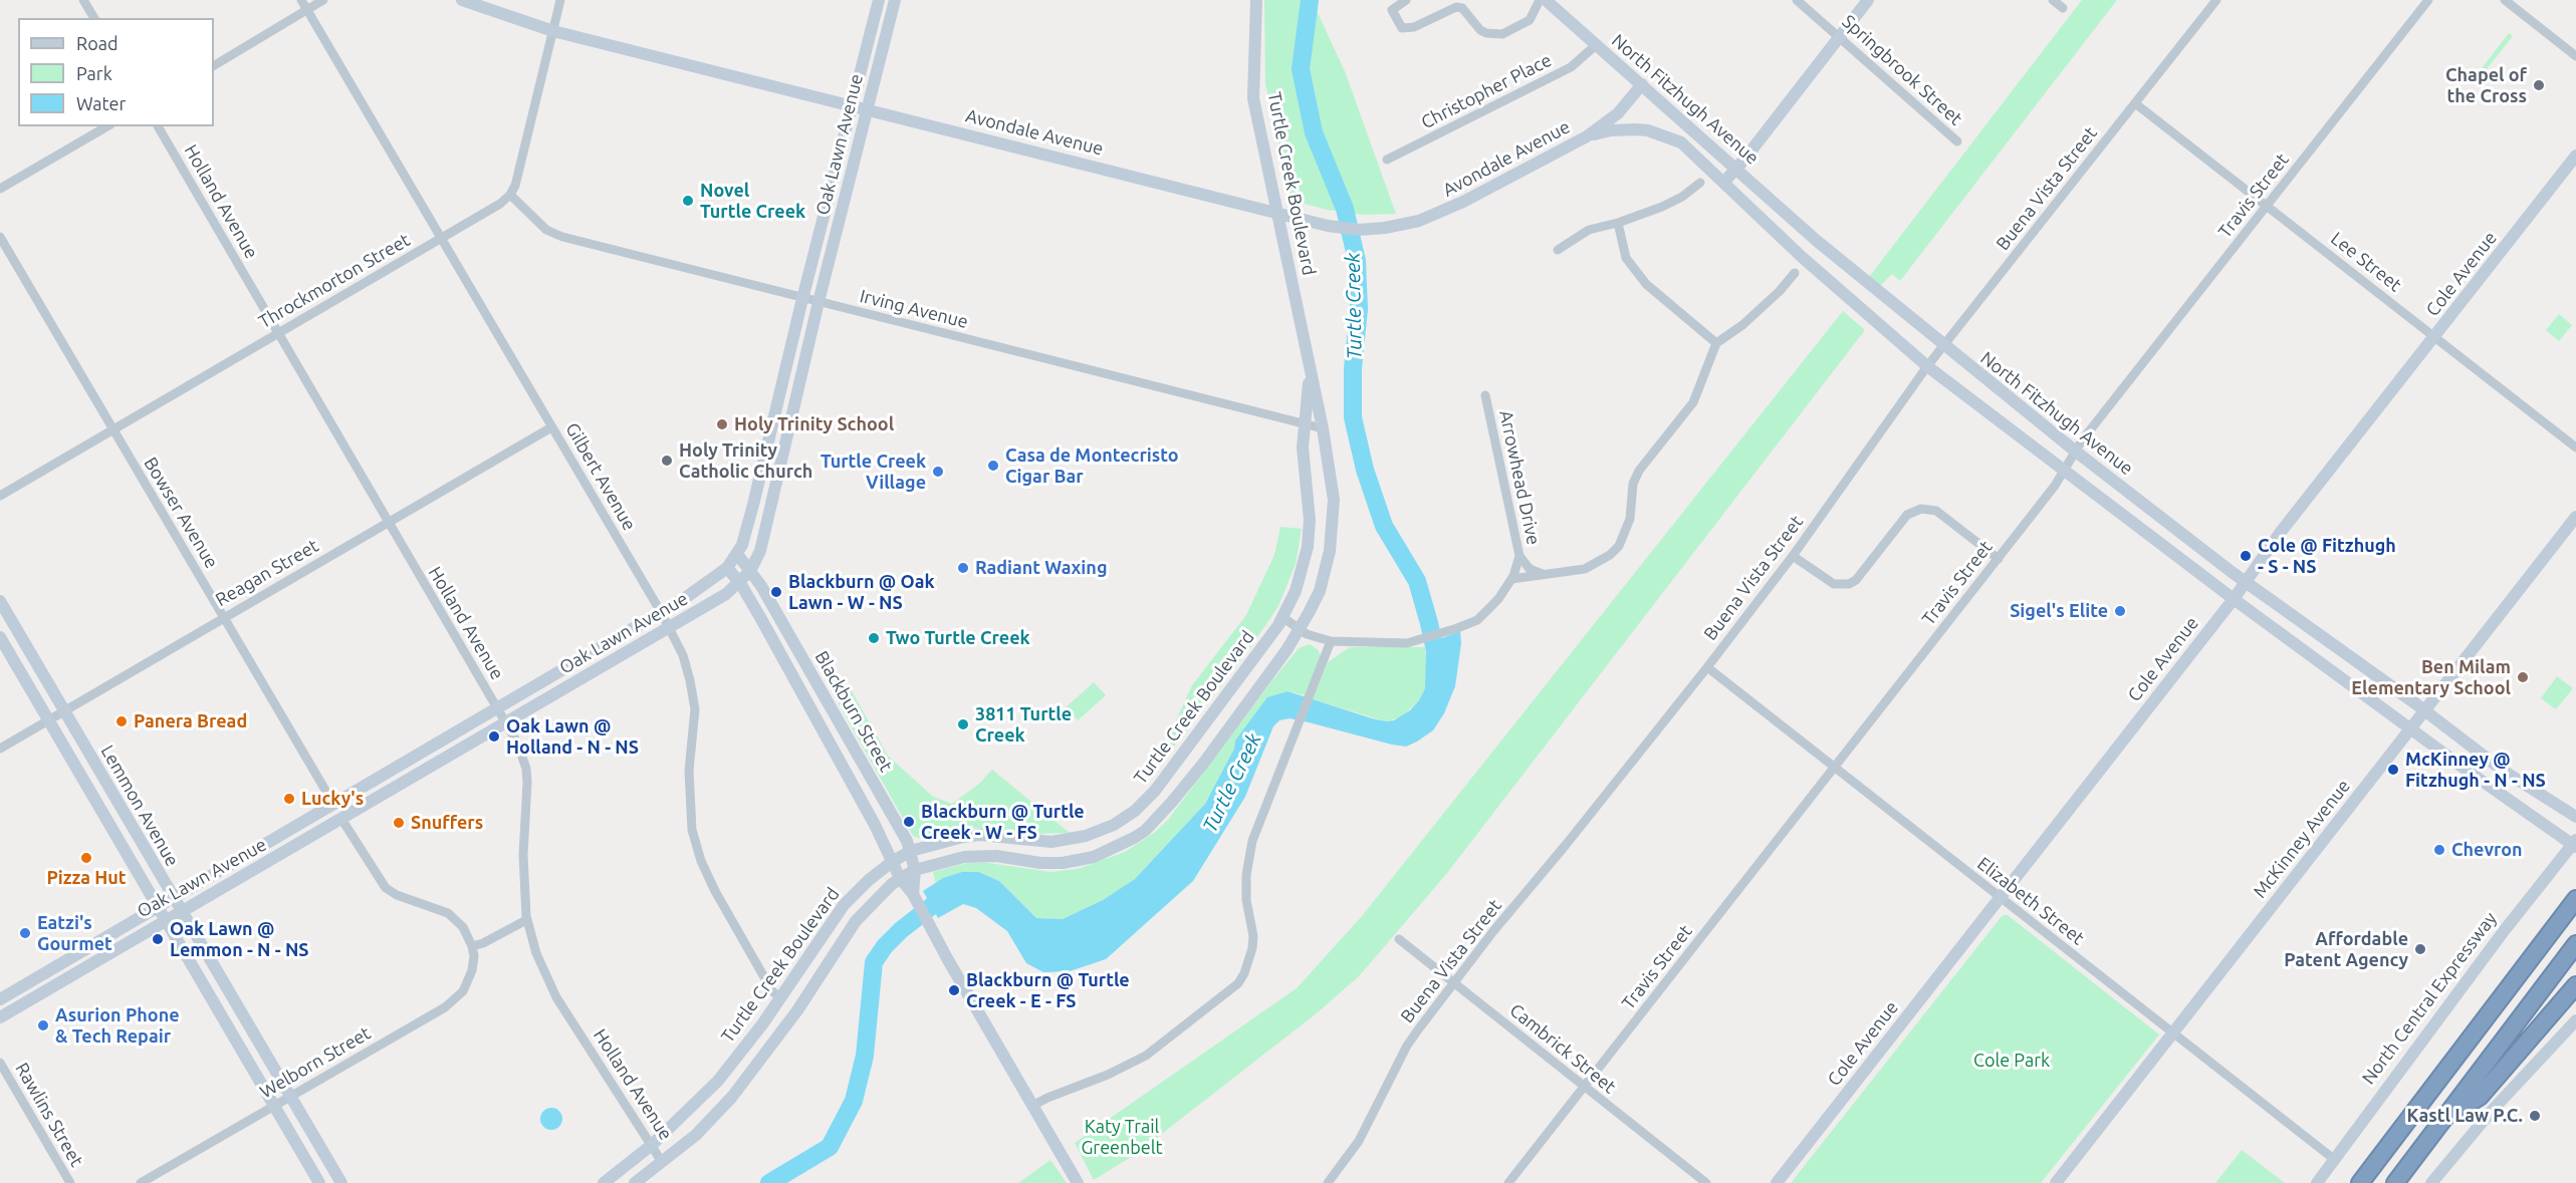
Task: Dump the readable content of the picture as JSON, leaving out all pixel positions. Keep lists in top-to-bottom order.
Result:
{
  "streets": {
    "main road": [
      "North Fitzhugh Avenue",
      "Avondale Avenue",
      "Oak Lawn Avenue",
      "Turtle Creek Boulevard",
      "Cole Avenue",
      "Blackburn Street",
      "Lemmon Avenue",
      "McKinney Avenue",
      "North Central Expressway"
    ],
    "street": [
      "Springbrook Street",
      "Christopher Place",
      "Buena Vista Street",
      "Travis Street",
      "Holland Avenue",
      "Lee Street",
      "Throckmorton Street",
      "Irving Avenue",
      "Gilbert Avenue",
      "Arrowhead Drive",
      "Bowser Avenue",
      "Reagan Street",
      "Elizabeth Street",
      "Cambrick Street",
      "Welborn Street",
      "Rawlins Street"
    ]
  },
  "crossings": [
    ["Christopher Place", "North Fitzhugh Avenue"],
    ["North Fitzhugh Avenue", "Avondale Avenue"],
    ["North Fitzhugh Avenue", "Buena Vista Street"],
    ["North Fitzhugh Avenue", "Travis Street"],
    ["North Fitzhugh Avenue", "Cole Avenue"],
    ["North Fitzhugh Avenue", "McKinney Avenue"],
    ["North Fitzhugh Avenue", "North Central Expressway"],
    ["Avondale Avenue", "Oak Lawn Avenue"],
    ["Avondale Avenue", "Turtle Creek Boulevard"],
    ["Oak Lawn Avenue", "Holland Avenue"],
    ["Oak Lawn Avenue", "Irving Avenue"],
    ["Oak Lawn Avenue", "Gilbert Avenue"],
    ["Oak Lawn Avenue", "Bowser Avenue"],
    ["Oak Lawn Avenue", "Blackburn Street"],
    ["Oak Lawn Avenue", "Lemmon Avenue"],
    ["Turtle Creek Boulevard", "Holland Avenue"],
    ["Turtle Creek Boulevard", "Irving Avenue"],
    ["Turtle Creek Boulevard", "Gilbert Avenue"],
    ["Turtle Creek Boulevard", "Blackburn Street"],
    ["Buena Vista Street", "Lee Street"],
    ["Buena Vista Street", "Elizabeth Street"],
    ["Buena Vista Street", "Cambrick Street"],
    ["Travis Street", "Lee Street"],
    ["Travis Street", "Elizabeth Street"],
    ["Travis Street", "Cambrick Street"],
    ["Holland Avenue", "Throckmorton Street"],
    ["Holland Avenue", "Reagan Street"],
    ["Lee Street", "Cole Avenue"],
    ["Cole Avenue", "Elizabeth Street"],
    ["Throckmorton Street", "Irving Avenue"],
    ["Throckmorton Street", "Gilbert Avenue"],
    ["Throckmorton Street", "Bowser Avenue"],
    ["Gilbert Avenue", "Reagan Street"],
    ["Bowser Avenue", "Reagan Street"],
    ["Reagan Street", "Lemmon Avenue"],
    ["Lemmon Avenue", "Welborn Street"],
    ["McKinney Avenue", "Elizabeth Street"],
    ["Elizabeth Street", "North Central Expressway"]
  ],
  "water": ["Turtle Creek"],
  "parks": ["Cole Park", "Katy Trail Greenbelt"],
  "places": [
    "Chapel of the Cross",
    "Novel Turtle Creek",
    "Holy Trinity School",
    "Holy Trinity Catholic Church",
    "Casa de Montecristo Cigar Bar",
    "Turtle Creek Village",
    "Cole @ Fitzhugh - S - NS",
    "Radiant Waxing",
    "Blackburn @ Oak Lawn - W - NS",
    "Sigel's Elite",
    "Two Turtle Creek",
    "Ben Milam Elementary School",
    "Panera Bread",
    "3811 Turtle Creek",
    "Oak Lawn @ Holland - N - NS",
    "McKinney @ Fitzhugh - N - NS",
    "Lucky's",
    "Blackburn @ Turtle Creek - W - FS",
    "Snuffers",
    "Chevron",
    "Pizza Hut",
    "Eatzi's Gourmet",
    "Oak Lawn @ Lemmon - N - NS",
    "Affordable Patent Agency",
    "Blackburn @ Turtle Creek - E - FS",
    "Asurion Phone & Tech Repair",
    "Kastl Law P.C."
  ],
  "legend": ["Road", "Park", "Water"]
}
